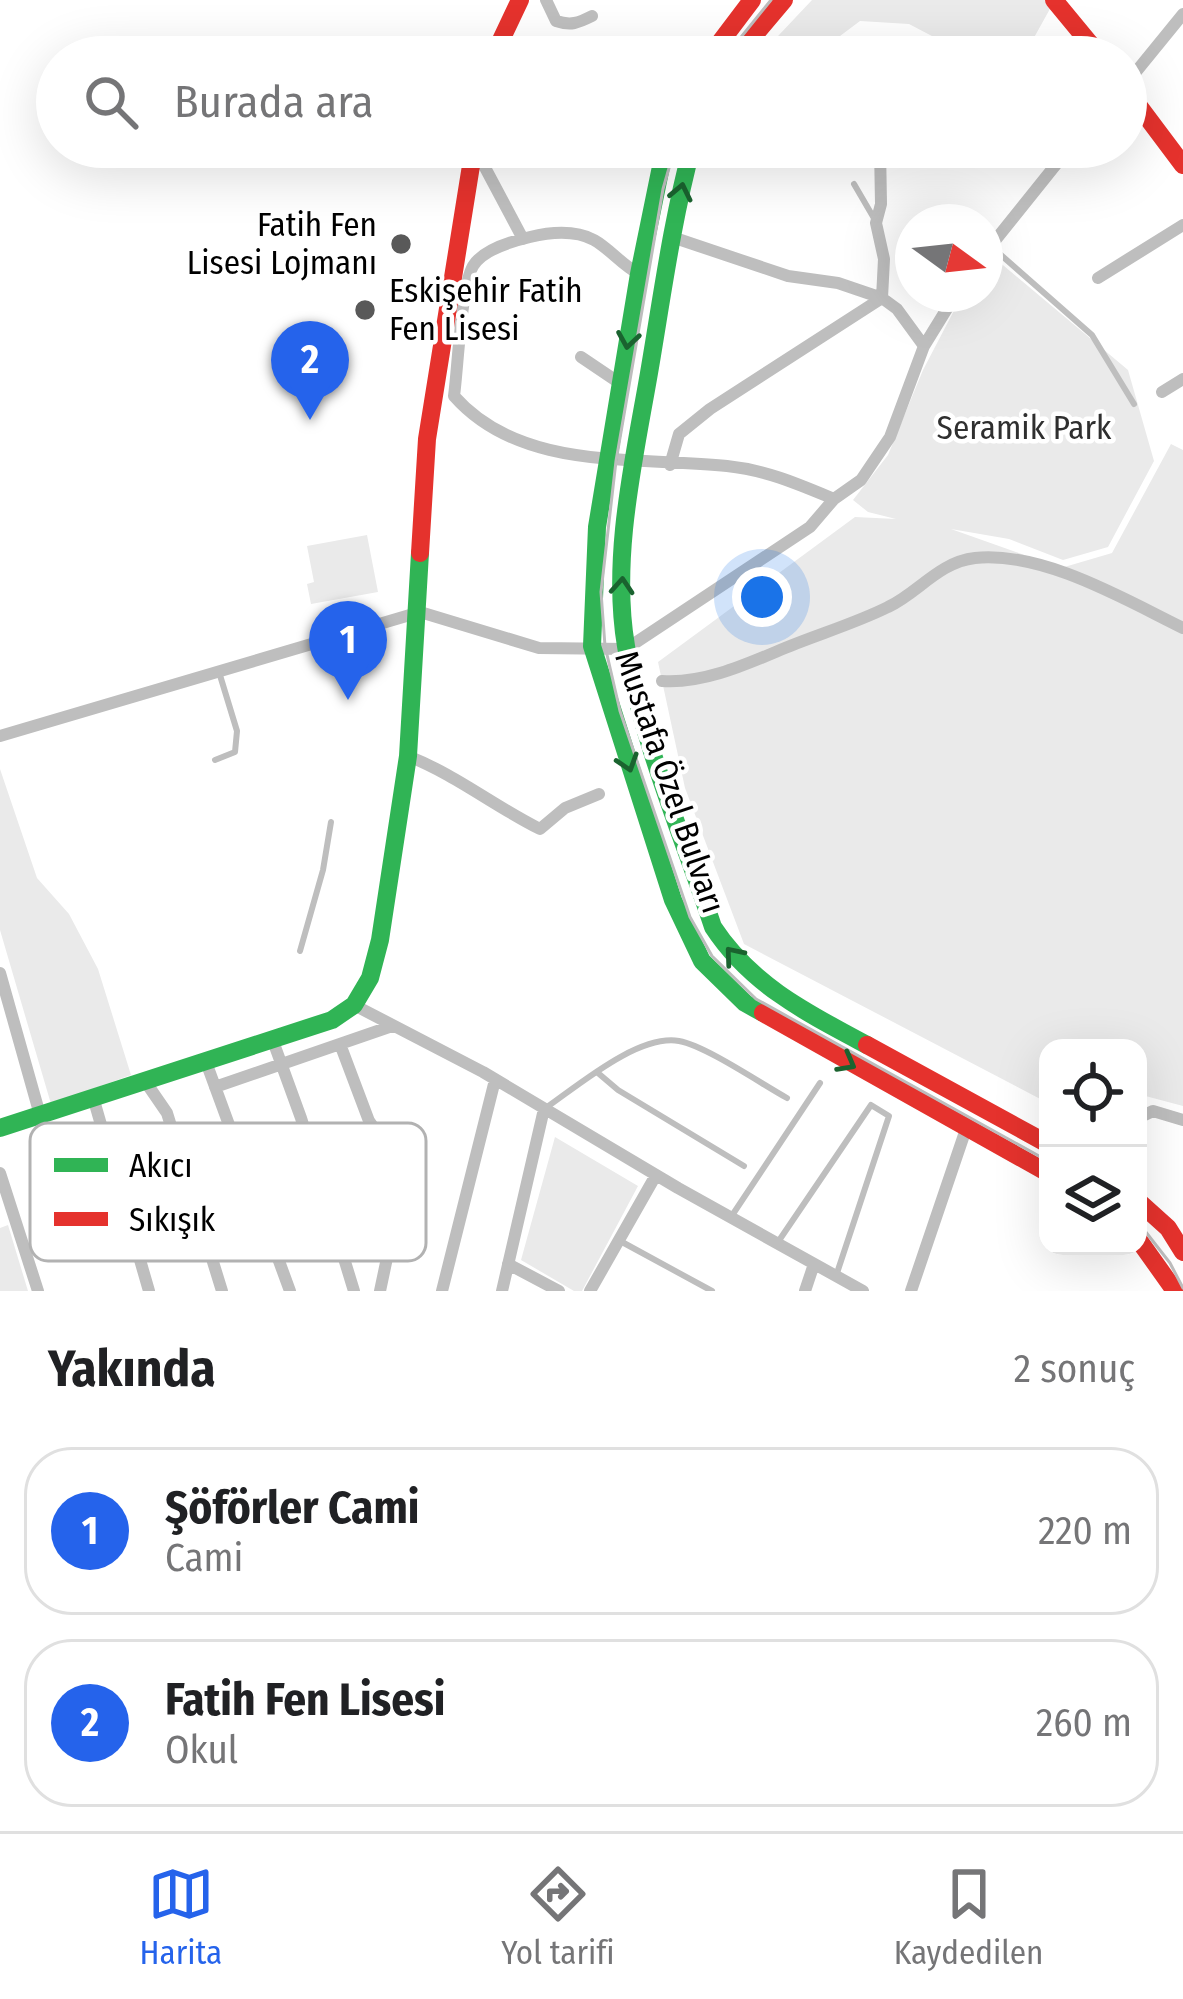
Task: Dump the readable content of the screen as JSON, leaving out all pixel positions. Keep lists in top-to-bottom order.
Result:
{
  "streets": {
    "main road": ["Mustafa Özel Bulvarı"]
  },
  "parks": ["Seramik Park"],
  "places": ["Fatih Fen Lisesi Lojmanı", "Eskişehir Fatih Fen Lisesi"],
  "legend": ["Akıcı", "Sıkışık"],
  "north": "right",
  "page": {
    "search": "Burada ara",
    "pins": ["2", "1"],
    "heading": ["Yakında", "2 sonuç"],
    "list": [
      {
        "mark": "1",
        "name": "Şöförler Cami",
        "note": "Cami",
        "value": "220 m"
      },
      {
        "mark": "2",
        "name": "Fatih Fen Lisesi",
        "note": "Okul",
        "value": "260 m"
      }
    ],
    "nav": ["Harita", "Yol tarifi", "Kaydedilen"]
  }
}
